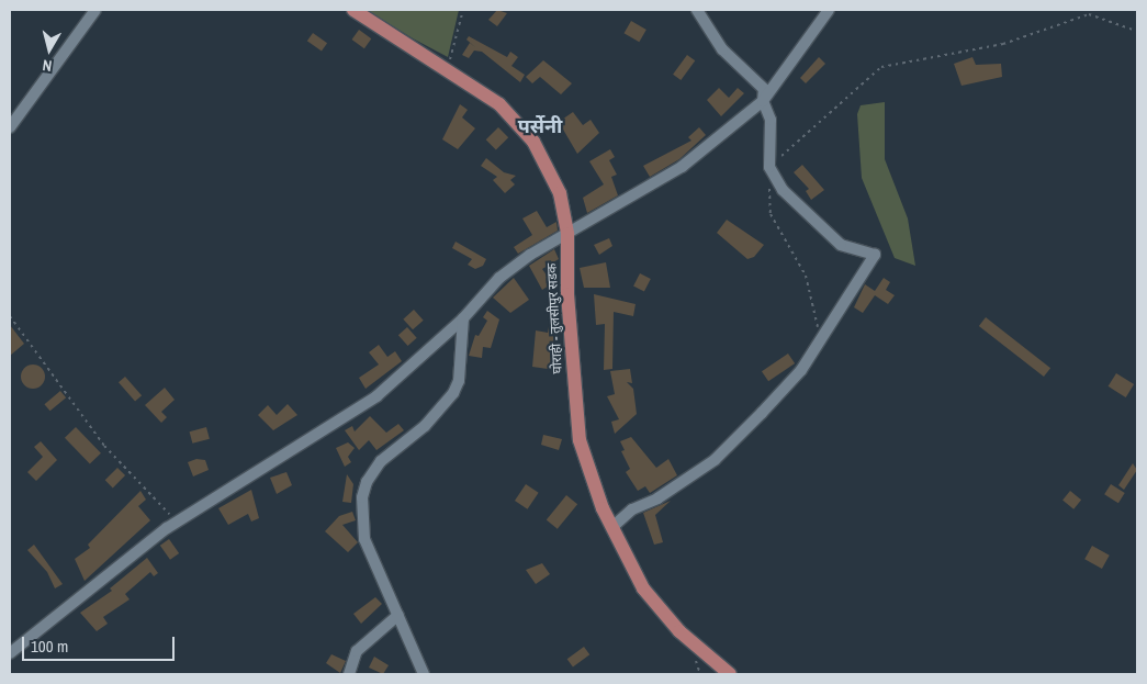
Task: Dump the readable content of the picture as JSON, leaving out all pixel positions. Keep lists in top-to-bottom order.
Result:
{
  "streets": {
    "main road": ["घोराही - तुलसीपुर सडक"]
  },
  "districts": ["पर्सेनी"],
  "scale_bar": "100 m",
  "north": "bottom"
}
